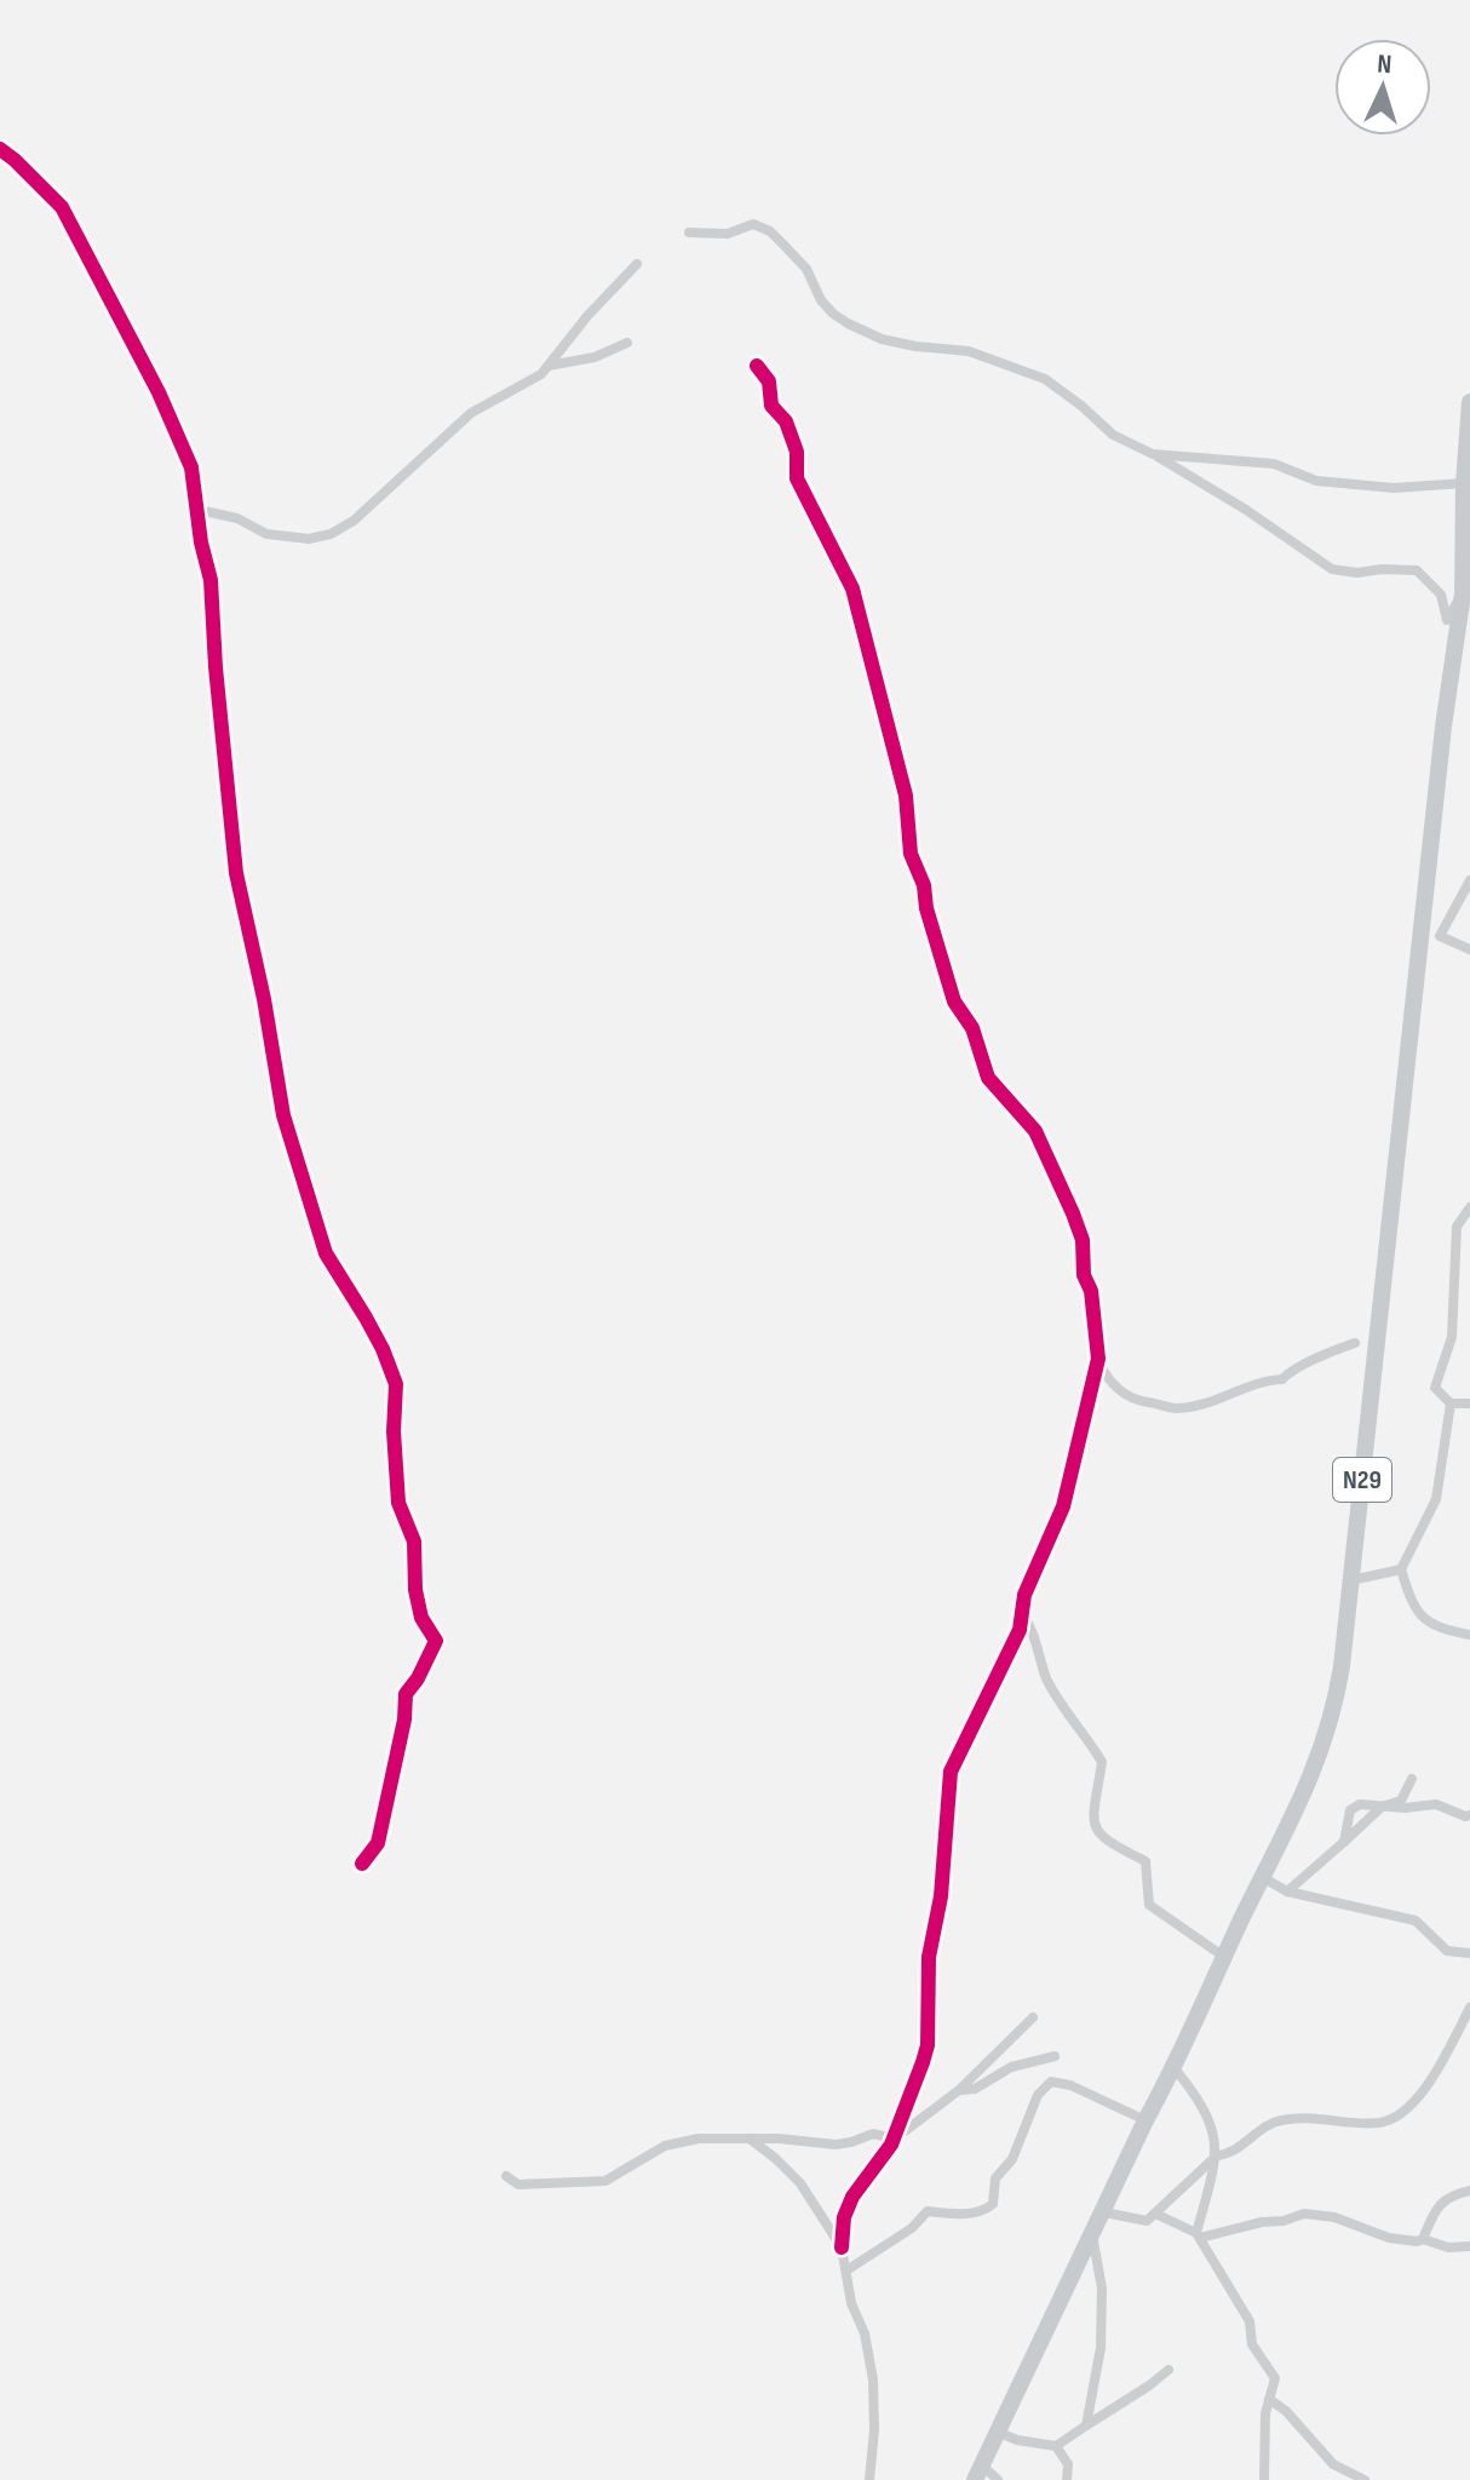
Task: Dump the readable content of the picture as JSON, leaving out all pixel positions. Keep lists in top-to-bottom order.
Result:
{
  "streets": {
    "main road": ["N29"]
  },
  "north": "top"
}
